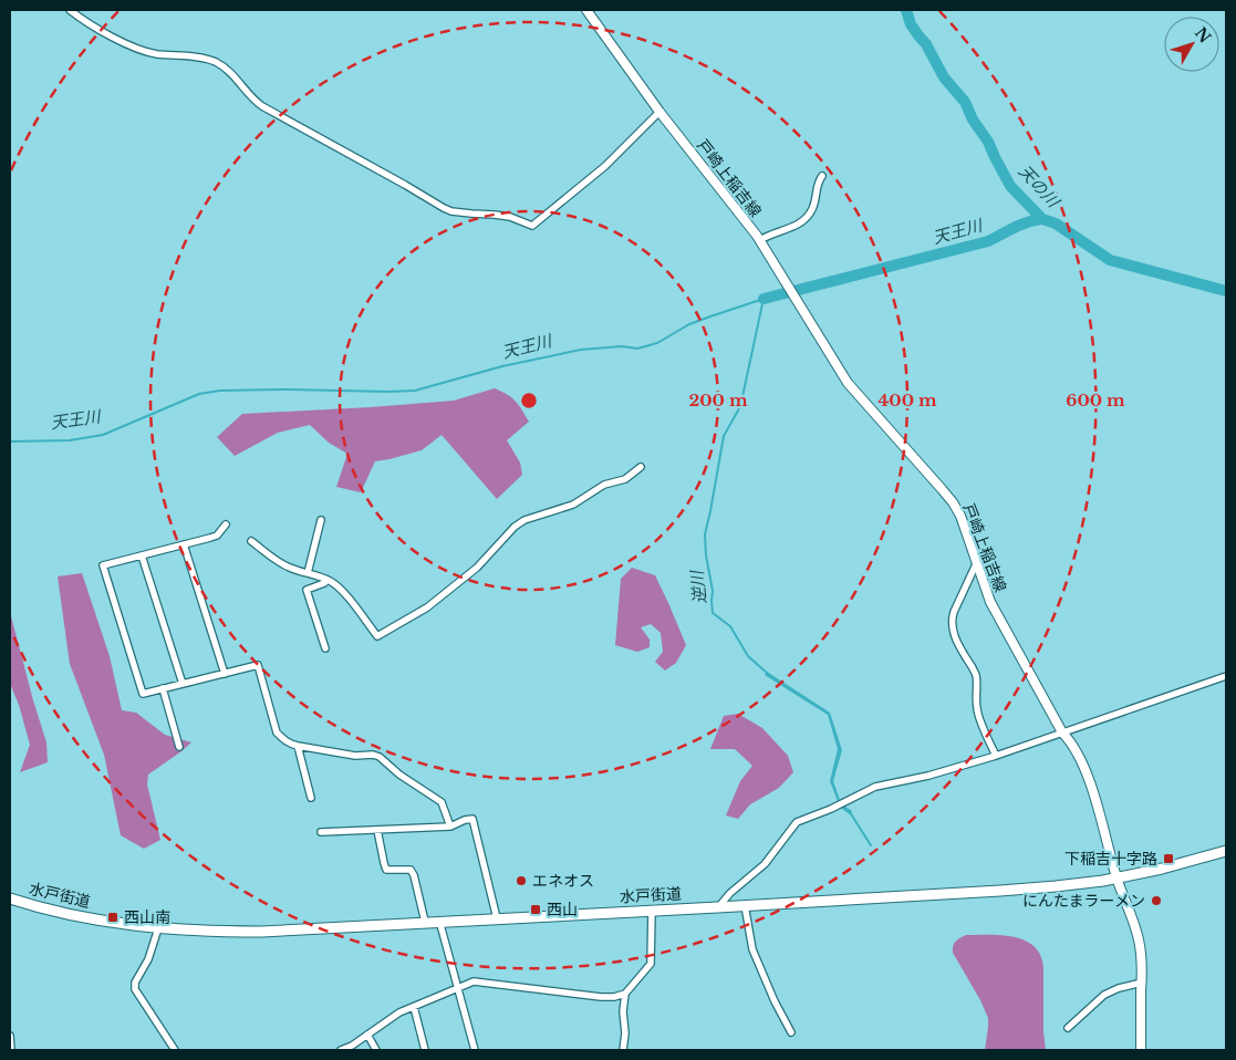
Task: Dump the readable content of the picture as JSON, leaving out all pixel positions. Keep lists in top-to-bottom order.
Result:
{
  "streets": {
    "highway": ["水戸街道"],
    "main road": ["戸崎上稲吉線"]
  },
  "crossings": [
    ["戸崎上稲吉線", "水戸街道"]
  ],
  "water": ["天の川", "天王川", "逆川"],
  "places": {
    "transit": ["下稲吉十字路", "西山", "西山南"],
    "other": ["エネオス", "にんたまラーメン"]
  },
  "north": "top right",
  "rings": ["200 m", "400 m", "600 m"]
}
